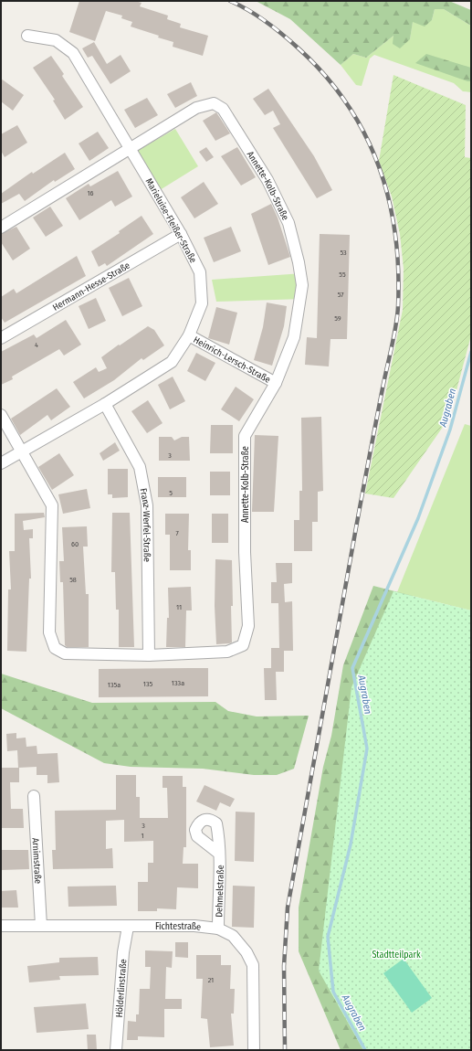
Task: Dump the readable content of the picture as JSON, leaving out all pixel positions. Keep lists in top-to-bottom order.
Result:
{
  "streets": {
    "street": [
      "Annette-Kolb-Straße",
      "Marieluise-Fleißer-Straße",
      "Hermann-Hesse-Straße",
      "Heinrich-Lersch-Straße",
      "Franz-Werfel-Straße",
      "Arnimstraße",
      "Dehmelstraße",
      "Fichtestraße",
      "Hölderlinstraße"
    ]
  },
  "crossings": [
    ["Annette-Kolb-Straße", "Marieluise-Fleißer-Straße"],
    ["Annette-Kolb-Straße", "Heinrich-Lersch-Straße"],
    ["Annette-Kolb-Straße", "Franz-Werfel-Straße"],
    ["Marieluise-Fleißer-Straße", "Hermann-Hesse-Straße"],
    ["Marieluise-Fleißer-Straße", "Heinrich-Lersch-Straße"],
    ["Marieluise-Fleißer-Straße", "Franz-Werfel-Straße"],
    ["Arnimstraße", "Fichtestraße"],
    ["Dehmelstraße", "Fichtestraße"],
    ["Fichtestraße", "Hölderlinstraße"]
  ],
  "water": ["Augraben"],
  "parks": ["Stadtteilpark"],
  "house_numbers": [
    "16",
    "53",
    "55",
    "57",
    "59",
    "4",
    "3",
    "5",
    "7",
    "60",
    "58",
    "11",
    "133a",
    "135",
    "135a",
    "3",
    "1",
    "21"
  ]
}
